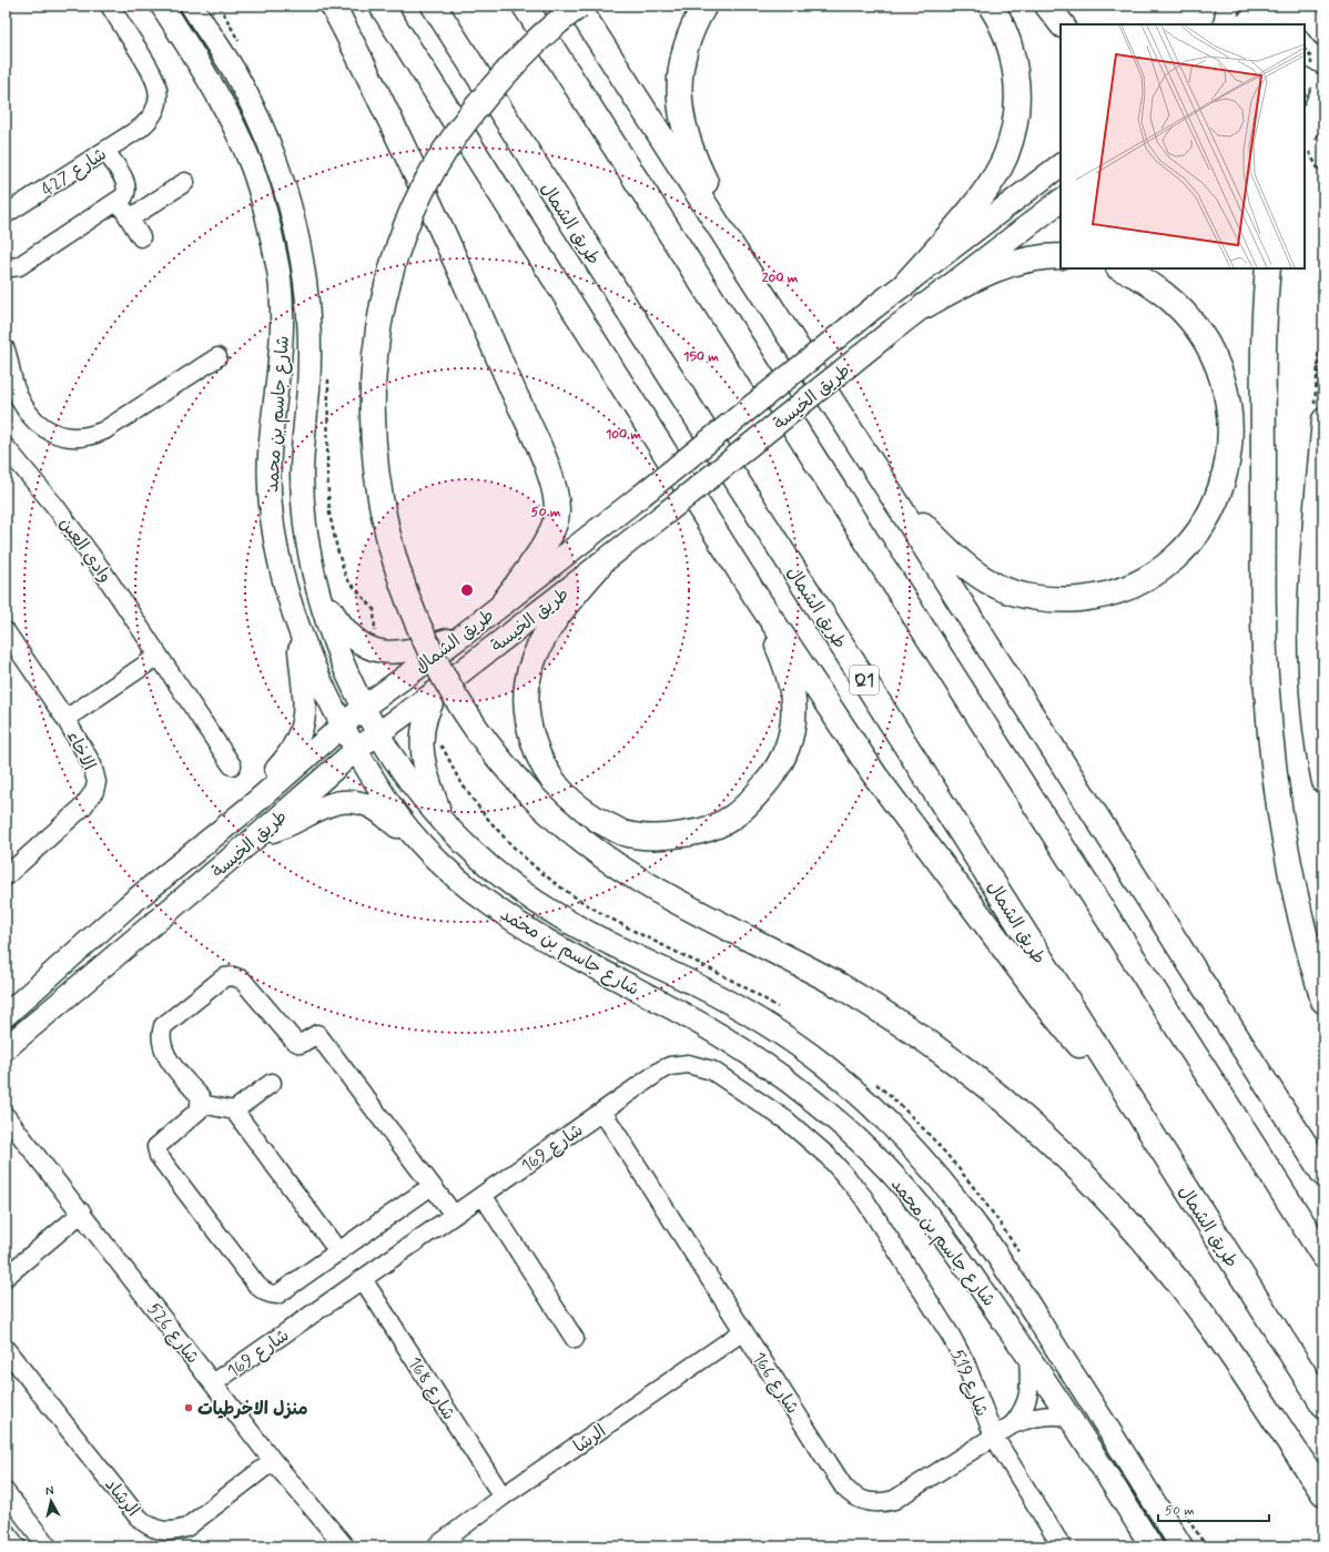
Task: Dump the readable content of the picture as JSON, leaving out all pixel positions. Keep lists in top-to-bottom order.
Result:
{
  "streets": {
    "highway": ["طريق الشمال", "Q1"],
    "main road": ["طريق الخيسة", "شارع جاسم بن محمد"],
    "street": [
      "شارع 427",
      "وادي العين",
      "الاخاء",
      "شارع 169",
      "شارع 526",
      "شارع 166",
      "شارع 519",
      "شارع 168",
      "الرشا",
      "الرشاد"
    ]
  },
  "crossings": [
    ["طريق الشمال", "طريق الخيسة"],
    ["طريق الشمال", "شارع جاسم بن محمد"],
    ["طريق الخيسة", "شارع جاسم بن محمد"],
    ["شارع جاسم بن محمد", "شارع 166"],
    ["شارع 169", "شارع 526"],
    ["شارع 169", "شارع 166"],
    ["شارع 169", "شارع 519"],
    ["شارع 169", "شارع 168"],
    ["شارع 526", "الرشاد"],
    ["شارع 166", "شارع 519"],
    ["شارع 166", "الرشا"],
    ["شارع 168", "الرشا"]
  ],
  "places": ["منزل الاخرطيات"],
  "scale_bar": "50 m",
  "north": "top",
  "rings": [
    "200 m",
    "150 m",
    "100 m",
    "50 m"
  ]
}
